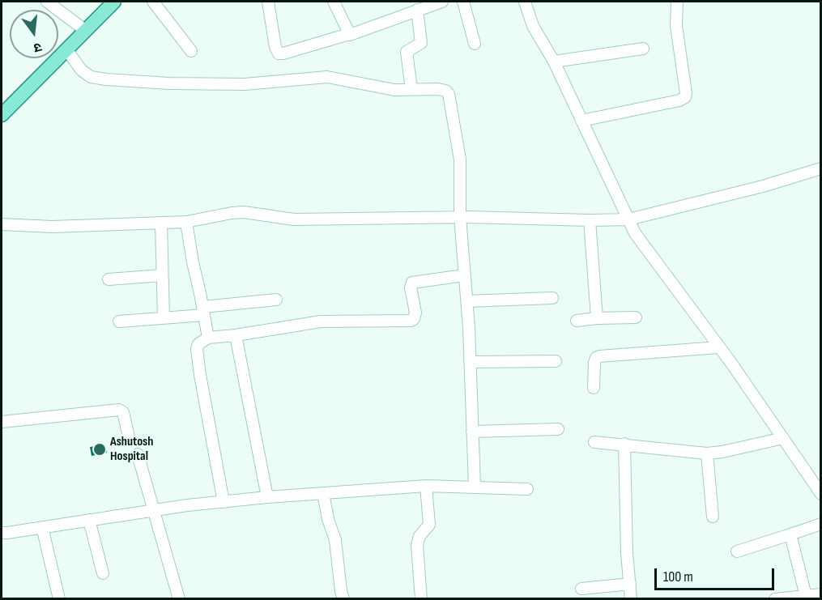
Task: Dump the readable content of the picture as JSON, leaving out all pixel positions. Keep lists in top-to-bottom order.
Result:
{
  "places": ["Ashutosh Hospital"],
  "scale_bar": "100 m",
  "north": "bottom"
}
